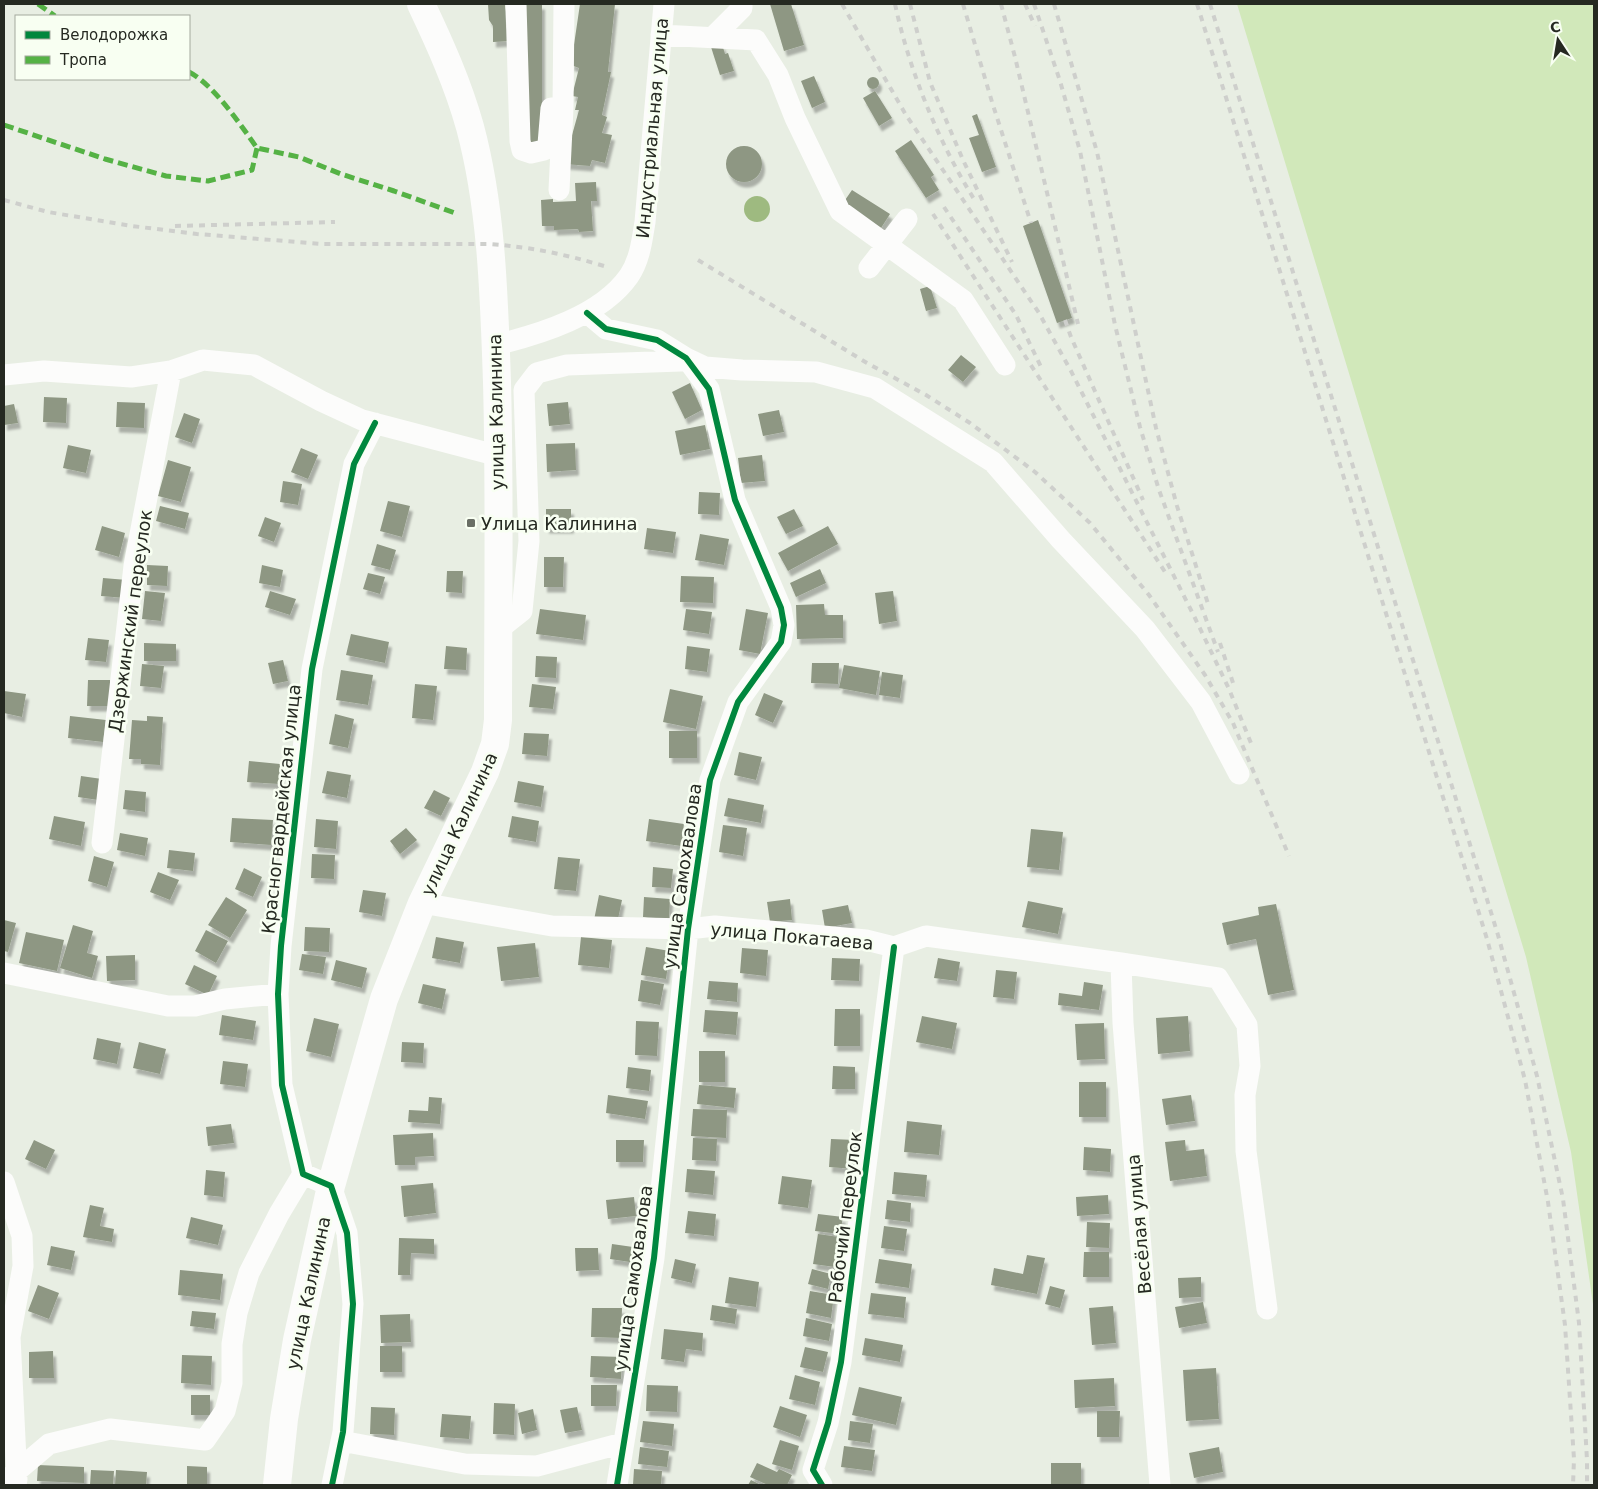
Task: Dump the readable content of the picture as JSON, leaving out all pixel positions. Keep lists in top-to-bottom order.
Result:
{
  "streets": {
    "main road": ["улица Калинина"],
    "street": [
      "Индустриальная улица",
      "Дзержинский переулок",
      "Красногвардейская улица",
      "улица Самохвалова",
      "улица Покатаева",
      "Рабочий переулок",
      "Весёлая улица"
    ]
  },
  "crossings": [
    ["Индустриальная улица", "улица Калинина"],
    ["Индустриальная улица", "улица Самохвалова"],
    ["улица Калинина", "улица Покатаева"],
    ["улица Самохвалова", "улица Покатаева"],
    ["улица Покатаева", "Рабочий переулок"],
    ["улица Покатаева", "Весёлая улица"]
  ],
  "places": {
    "transit": ["Улица Калинина"]
  },
  "legend": ["Велодорожка", "Тропа"],
  "north": "top"
}
